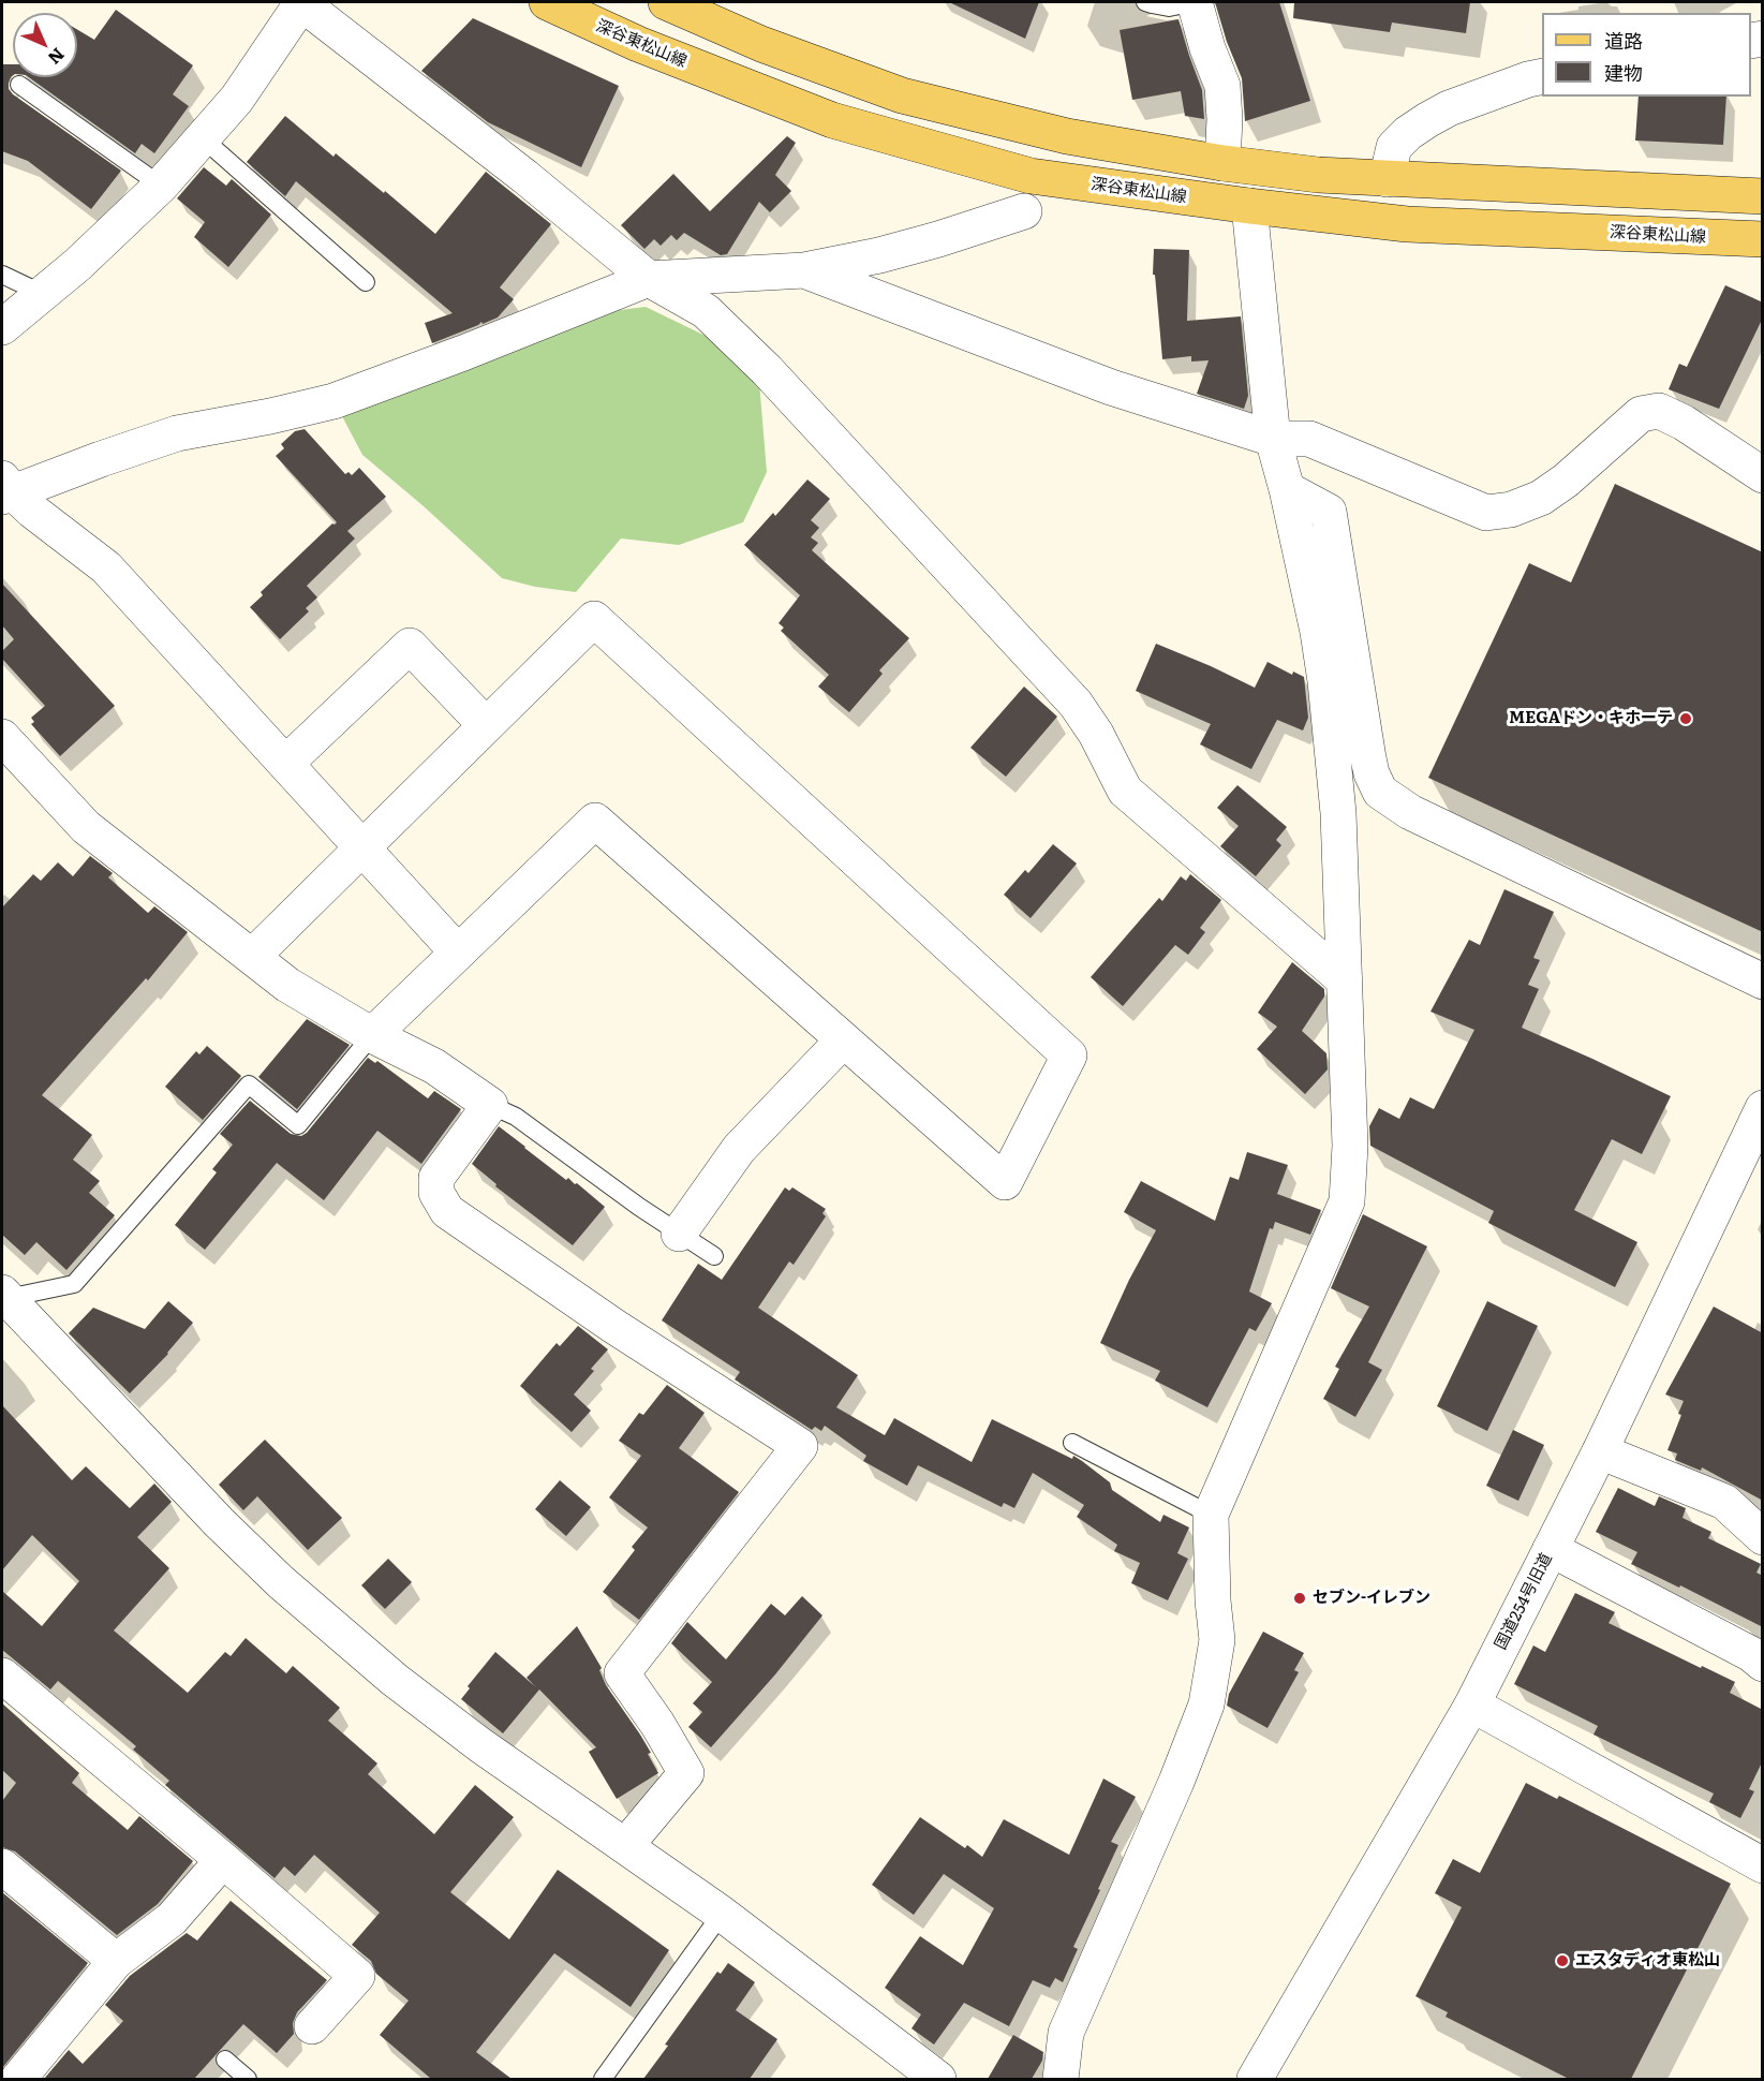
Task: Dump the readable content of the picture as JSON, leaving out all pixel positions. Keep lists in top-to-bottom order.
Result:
{
  "streets": {
    "main road": ["深谷東松山線"],
    "street": ["国道254号旧道"]
  },
  "places": ["MEGAドン・キホーテ", "セブン-イレブン", "エスタディオ東松山"],
  "legend": ["道路", "建物"],
  "north": "bottom right"
}
